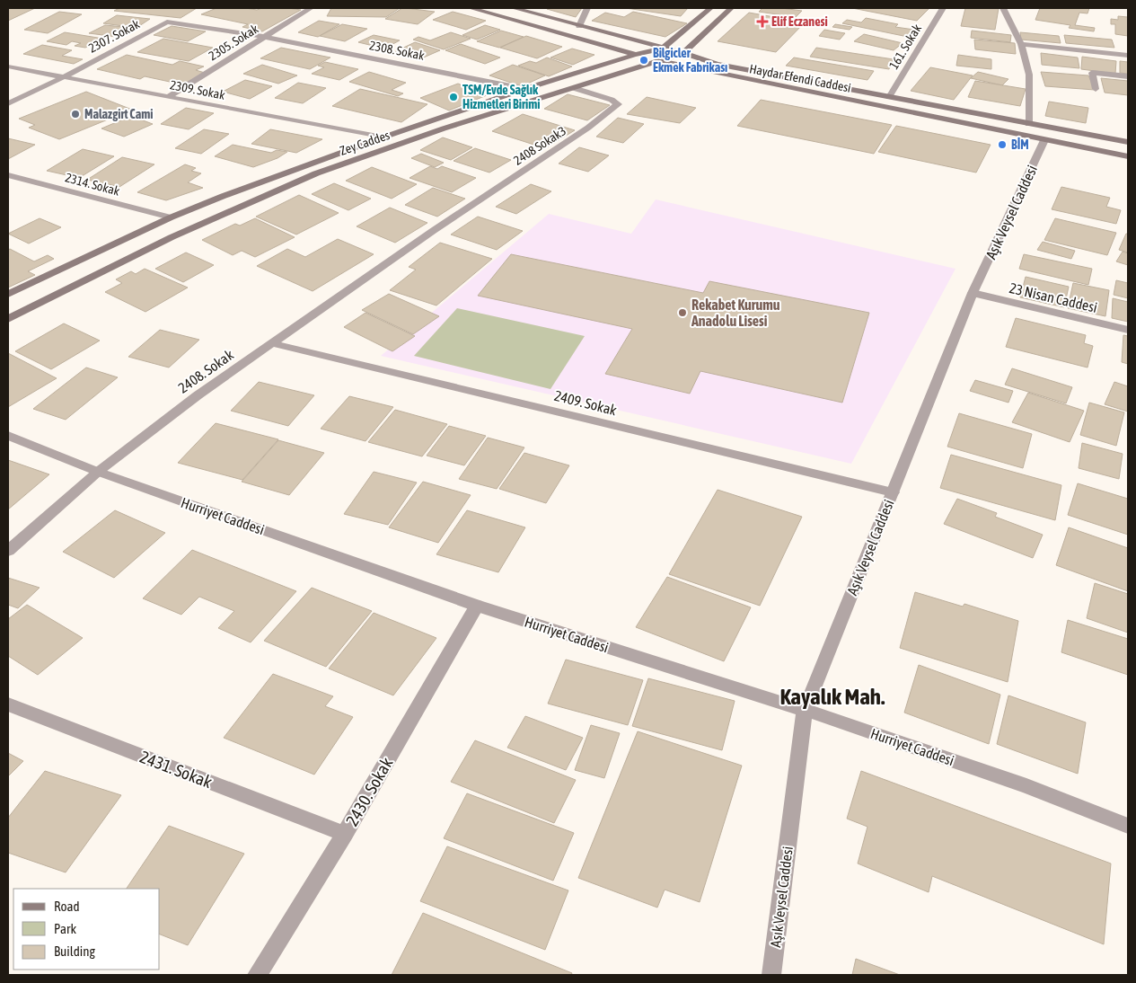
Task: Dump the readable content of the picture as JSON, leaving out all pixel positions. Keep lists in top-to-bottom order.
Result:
{
  "streets": {
    "main road": ["Haydar Efendi Caddesi", "Zey Caddes"],
    "street": [
      "2307. Sokak",
      "2305. Sokak",
      "161. Sokak",
      "2308. Sokak",
      "2309. Sokak",
      "2408 Sokak3",
      "2314. Sokak",
      "Aşık Veysel Caddesi",
      "23 Nisan Caddesi",
      "2408. Sokak",
      "2409. Sokak",
      "Hurriyet Caddesi",
      "2431. Sokak",
      "2430. Sokak"
    ]
  },
  "crossings": [
    ["2307. Sokak", "2305. Sokak"],
    ["2307. Sokak", "2308. Sokak"],
    ["2307. Sokak", "2309. Sokak"],
    ["2305. Sokak", "2308. Sokak"],
    ["2305. Sokak", "2309. Sokak"],
    ["161. Sokak", "Haydar Efendi Caddesi"],
    ["2308. Sokak", "Zey Caddes"],
    ["Haydar Efendi Caddesi", "Zey Caddes"],
    ["Haydar Efendi Caddesi", "Aşık Veysel Caddesi"],
    ["2309. Sokak", "Zey Caddes"],
    ["Zey Caddes", "2408 Sokak3"],
    ["Zey Caddes", "2314. Sokak"],
    ["2408 Sokak3", "2408. Sokak"],
    ["Aşık Veysel Caddesi", "23 Nisan Caddesi"],
    ["Aşık Veysel Caddesi", "2409. Sokak"],
    ["Aşık Veysel Caddesi", "Hurriyet Caddesi"],
    ["2408. Sokak", "2409. Sokak"],
    ["2408. Sokak", "Hurriyet Caddesi"],
    ["Hurriyet Caddesi", "2430. Sokak"],
    ["2431. Sokak", "2430. Sokak"]
  ],
  "districts": ["Kayalık Mah."],
  "places": {
    "health": ["Elif Eczanesi"],
    "other": [
      "Bilgicler Ekmek Fabrikası",
      "TSM/Evde Sağlık Hizmetleri Birimi",
      "Malazgirt Cami",
      "BİM",
      "Rekabet Kurumu Anadolu Lisesi"
    ]
  },
  "legend": ["Road", "Park", "Building"]
}
